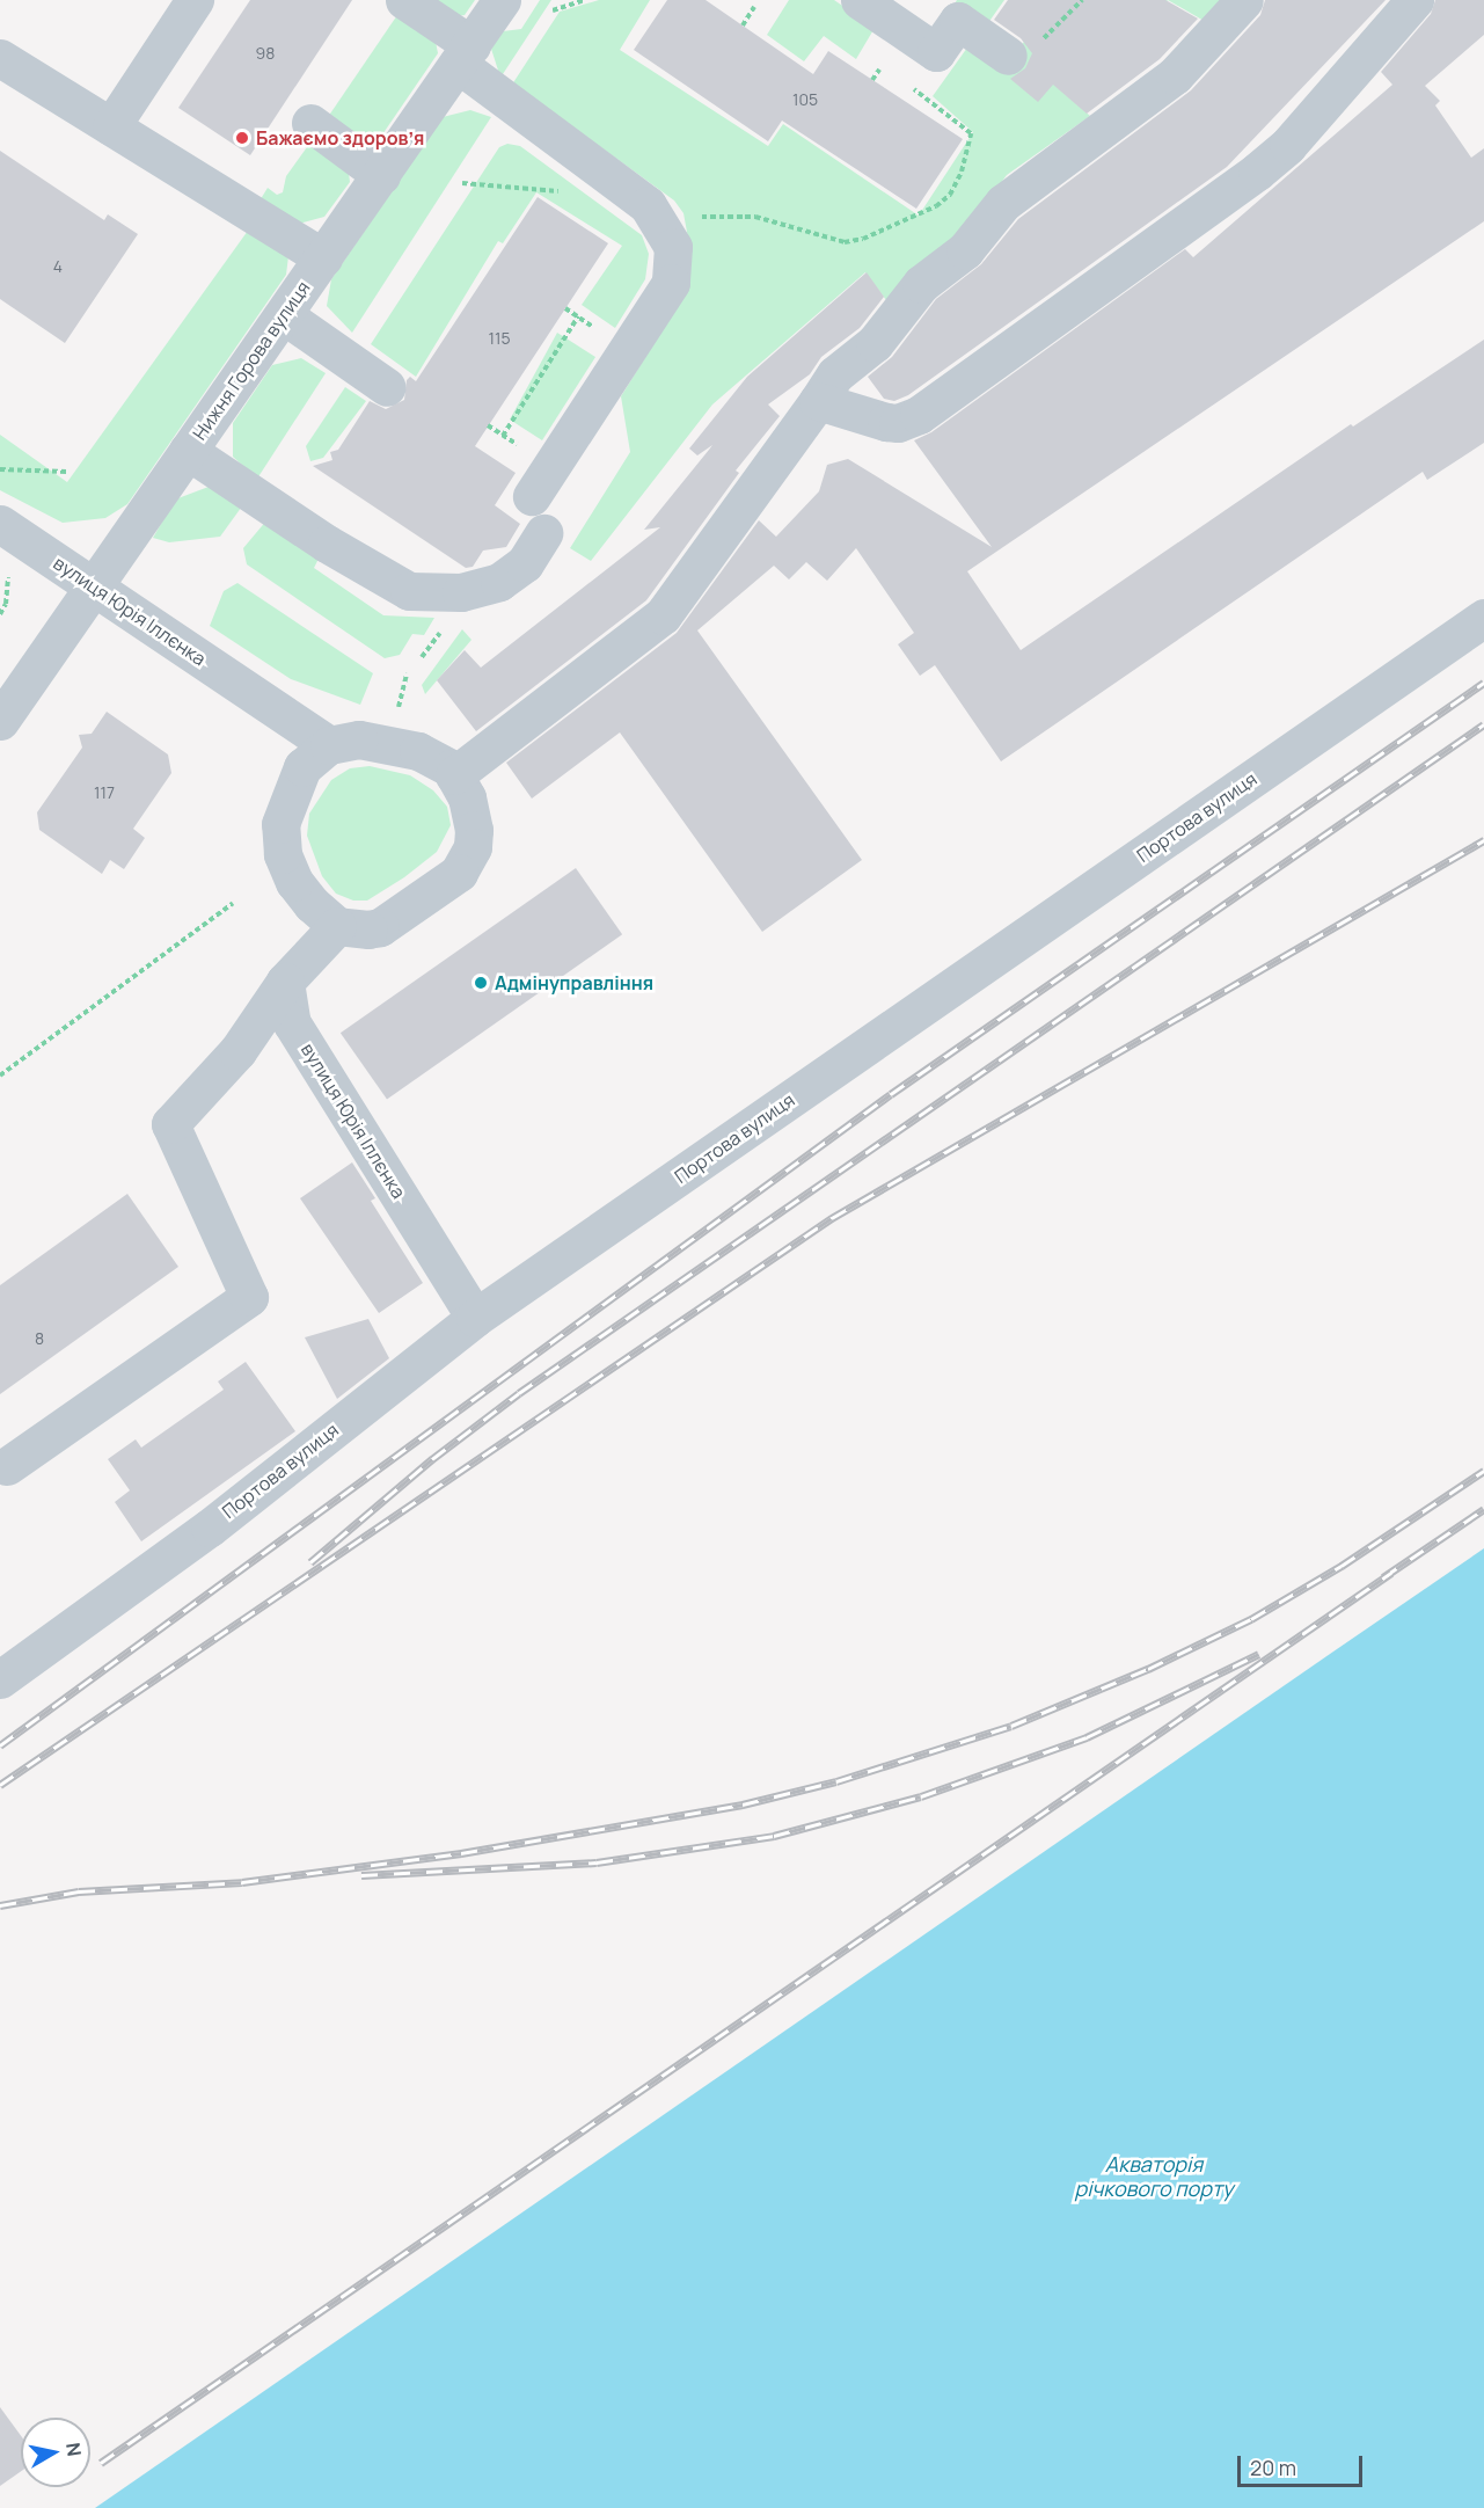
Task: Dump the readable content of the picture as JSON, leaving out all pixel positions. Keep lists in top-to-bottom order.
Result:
{
  "streets": {
    "street": ["Нижня Горова вулиця", "вулиця Юрія Іллєнка", "Портова вулиця"]
  },
  "crossings": [
    ["Нижня Горова вулиця", "вулиця Юрія Іллєнка"],
    ["вулиця Юрія Іллєнка", "Портова вулиця"]
  ],
  "water": ["Акваторія річкового порту"],
  "places": ["Бажаємо здоровʼя", "Адмінуправління"],
  "house_numbers": [
    "98",
    "105",
    "4",
    "115",
    "117",
    "8"
  ],
  "scale_bar": "20 m",
  "north": "right"
}
